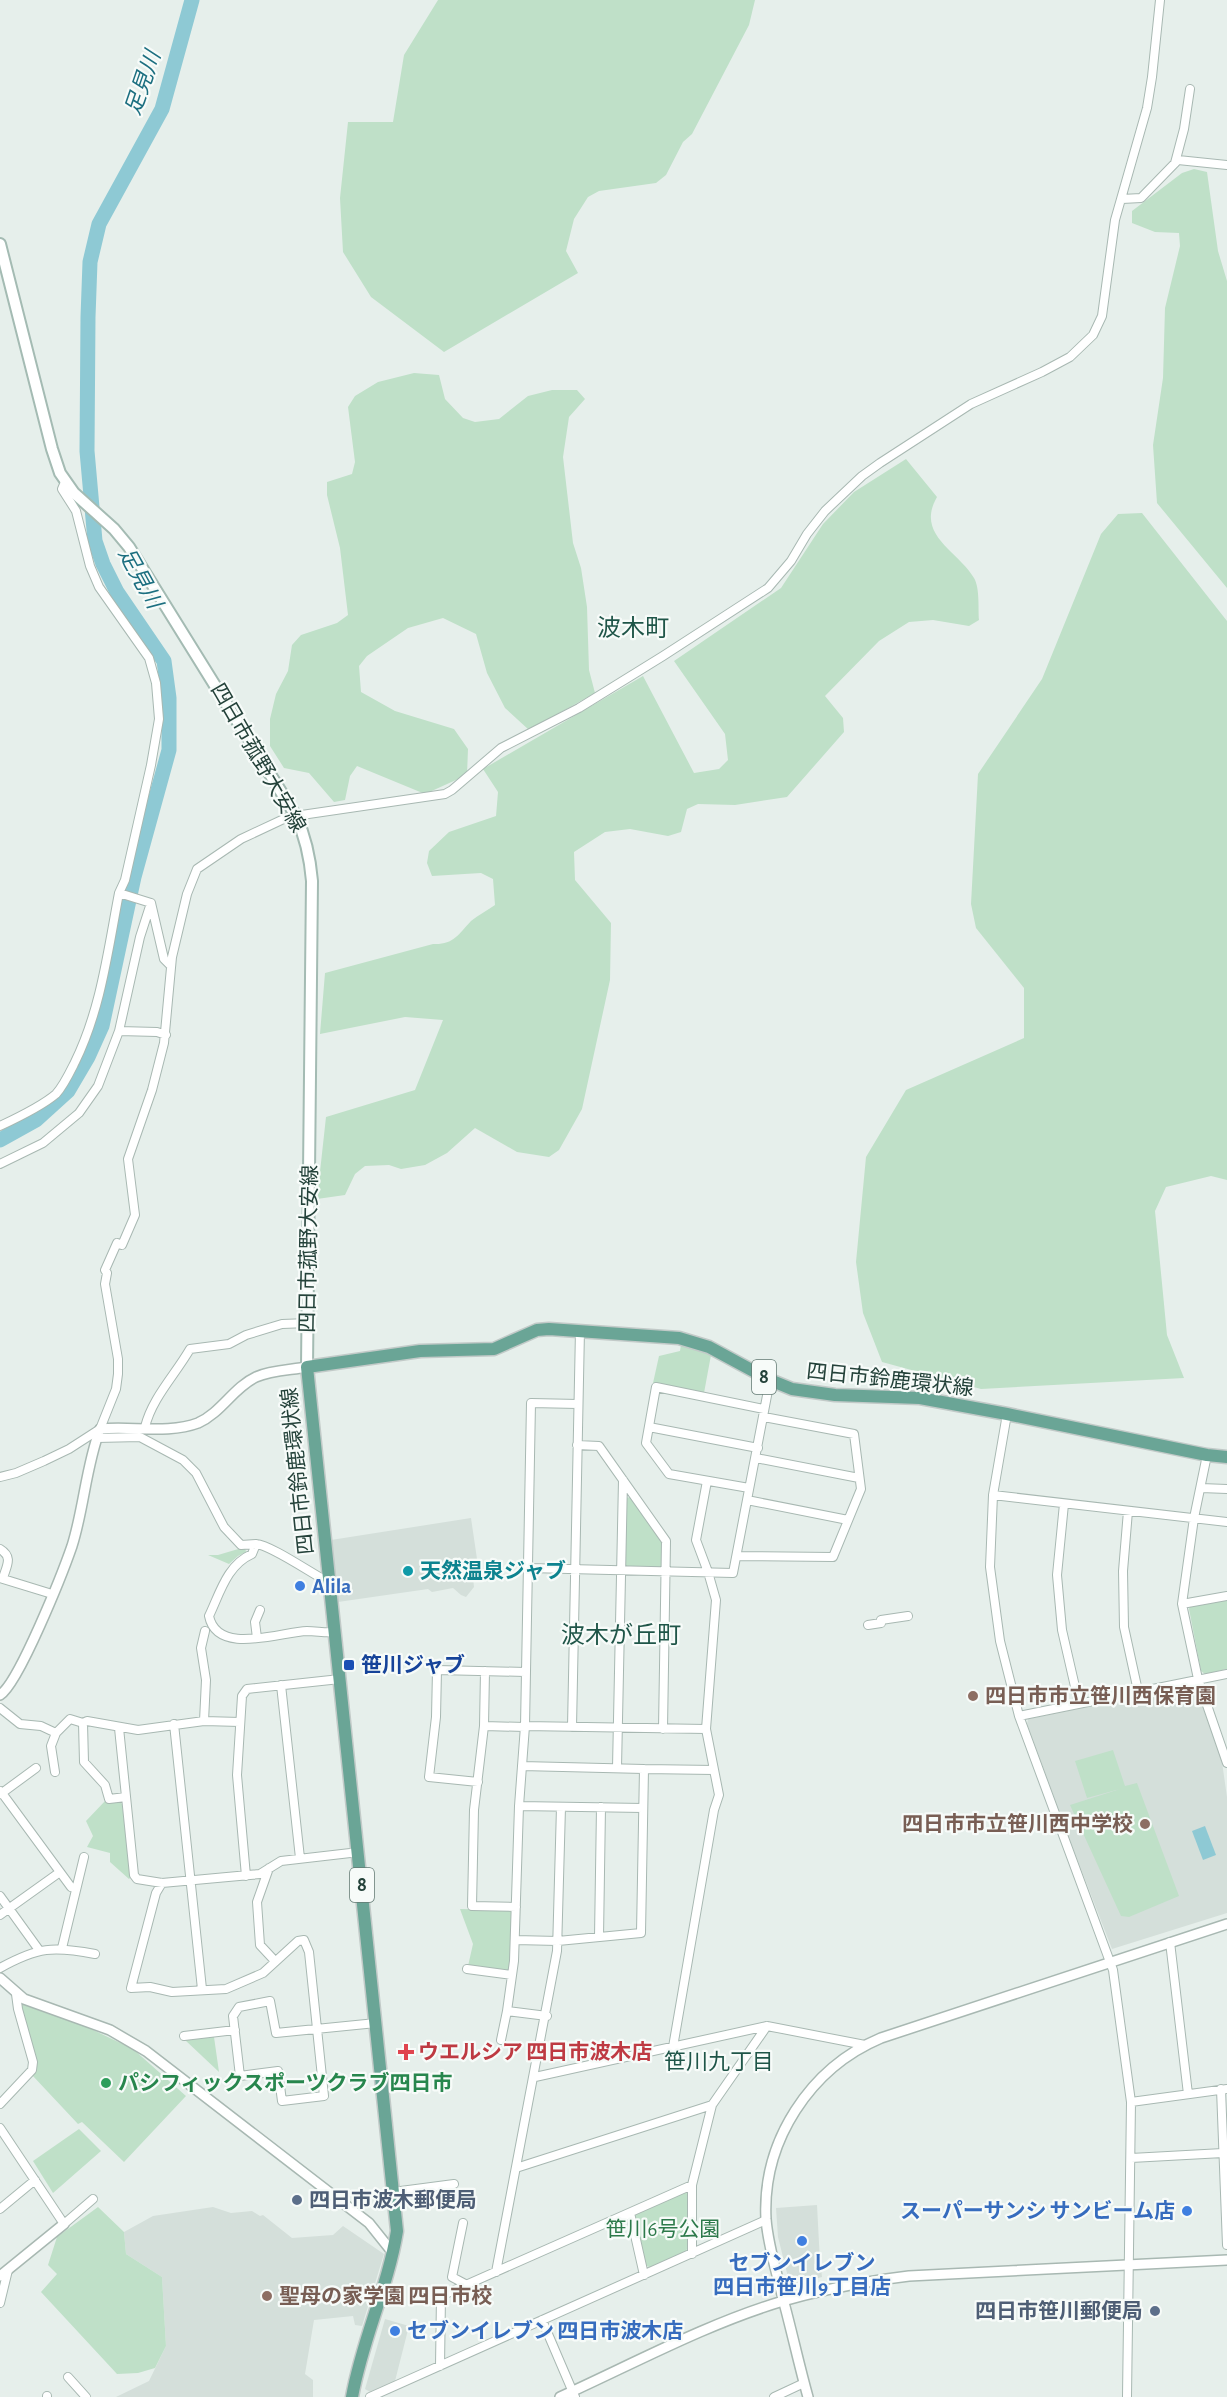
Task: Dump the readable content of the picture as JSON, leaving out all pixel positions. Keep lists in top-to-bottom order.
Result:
{
  "streets": {
    "main road": ["四日市菰野大安線", "8", "四日市鈴鹿環状線"]
  },
  "crossings": [
    ["四日市菰野大安線", "四日市鈴鹿環状線"]
  ],
  "districts": ["波木町", "波木が丘町", "笹川九丁目"],
  "water": ["足見川"],
  "parks": ["笹川6号公園"],
  "places": {
    "other": [
      "天然温泉ジャブ",
      "Alila",
      "四日市市立笹川西保育園",
      "四日市市立笹川西中学校",
      "パシフィックスポーツクラブ四日市",
      "四日市波木郵便局",
      "スーパーサンシ サンビーム店",
      "セブンイレブン 四日市笹川9丁目店",
      "聖母の家学園 四日市校",
      "四日市笹川郵便局",
      "セブンイレブン 四日市波木店"
    ],
    "transit": ["笹川ジャブ"],
    "health": ["ウエルシア 四日市波木店"]
  }
}
